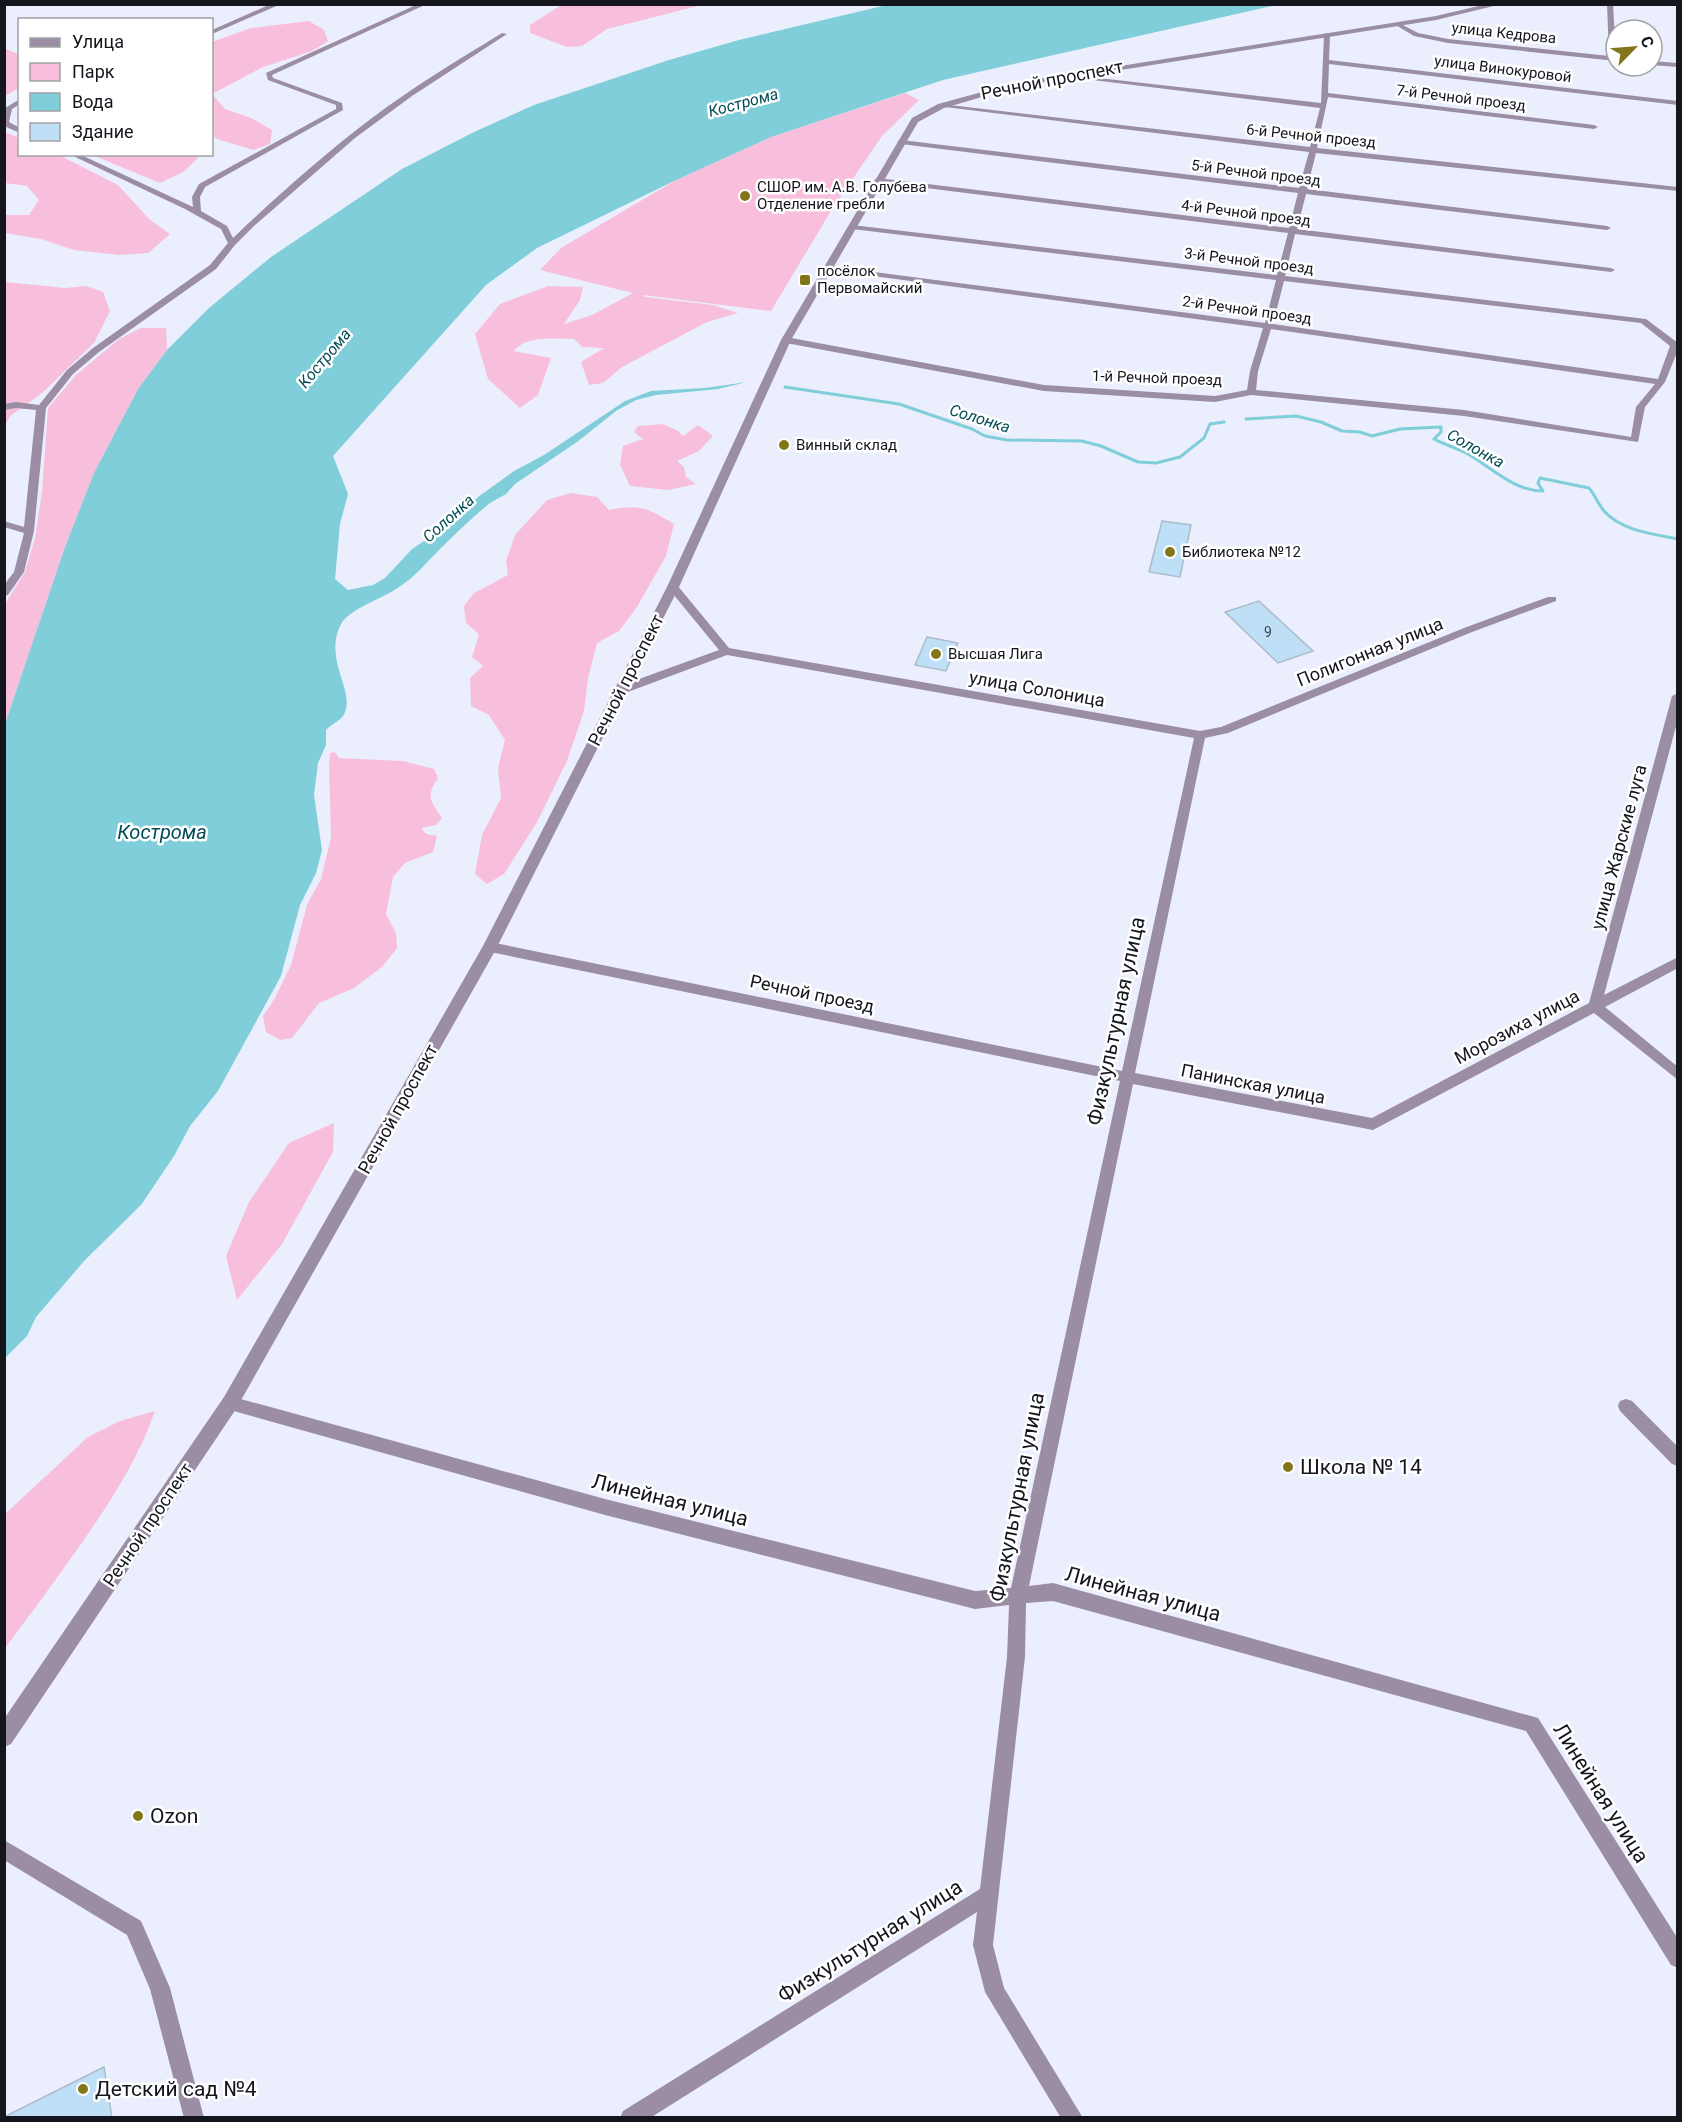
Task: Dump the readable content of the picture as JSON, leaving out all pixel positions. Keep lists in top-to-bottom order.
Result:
{
  "streets": {
    "street": [
      "улица Кедрова",
      "улица Винокуровой",
      "Речной проспект",
      "7-й Речной проезд",
      "6-й Речной проезд",
      "5-й Речной проезд",
      "4-й Речной проезд",
      "3-й Речной проезд",
      "2-й Речной проезд",
      "1-й Речной проезд",
      "Полигонная улица",
      "улица Солоница",
      "улица Жарские луга",
      "Речной проезд",
      "Физкультурная улица",
      "Морозиха улица",
      "Панинская улица",
      "Линейная улица"
    ]
  },
  "crossings": [
    ["улица Кедрова", "Речной проспект"],
    ["Речной проспект", "6-й Речной проезд"],
    ["Речной проспект", "5-й Речной проезд"],
    ["Речной проспект", "4-й Речной проезд"],
    ["Речной проспект", "3-й Речной проезд"],
    ["Речной проспект", "2-й Речной проезд"],
    ["Речной проспект", "1-й Речной проезд"],
    ["Речной проспект", "Речной проезд"],
    ["Речной проспект", "Линейная улица"],
    ["3-й Речной проезд", "2-й Речной проезд"],
    ["3-й Речной проезд", "1-й Речной проезд"],
    ["2-й Речной проезд", "1-й Речной проезд"],
    ["Полигонная улица", "улица Солоница"],
    ["Полигонная улица", "Физкультурная улица"],
    ["улица Солоница", "Физкультурная улица"],
    ["улица Жарские луга", "Морозиха улица"],
    ["Речной проезд", "Физкультурная улица"],
    ["Речной проезд", "Панинская улица"],
    ["Физкультурная улица", "Панинская улица"],
    ["Физкультурная улица", "Линейная улица"],
    ["Морозиха улица", "Панинская улица"]
  ],
  "water": ["Кострома", "Солонка"],
  "places": {
    "other": [
      "СШОР им. А.В. Голубева Отделение гребли",
      "Винный склад",
      "Библиотека №12",
      "Высшая Лига",
      "Школа № 14",
      "Ozon",
      "Детский сад №4"
    ],
    "transit": ["посёлок Первомайский"]
  },
  "house_numbers": ["9"],
  "legend": [
    "Улица",
    "Парк",
    "Вода",
    "Здание"
  ],
  "north": "top right"
}
